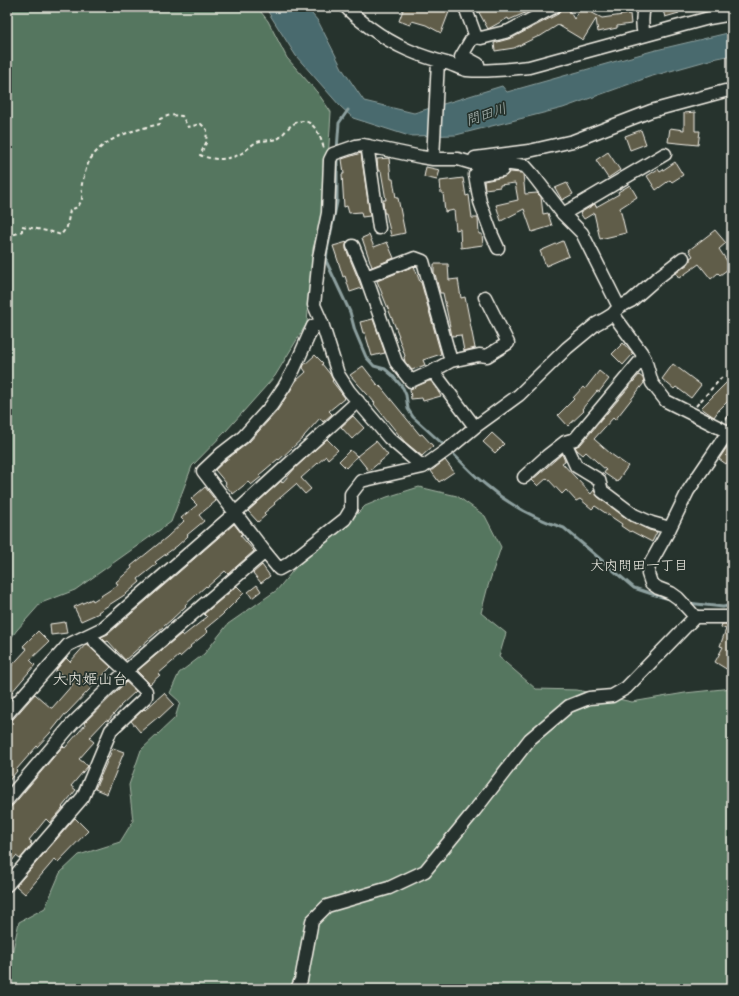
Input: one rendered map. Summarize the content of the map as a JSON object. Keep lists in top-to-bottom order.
{
  "districts": ["大内問田一丁目", "大内姫山台"],
  "water": ["問田川"]
}
